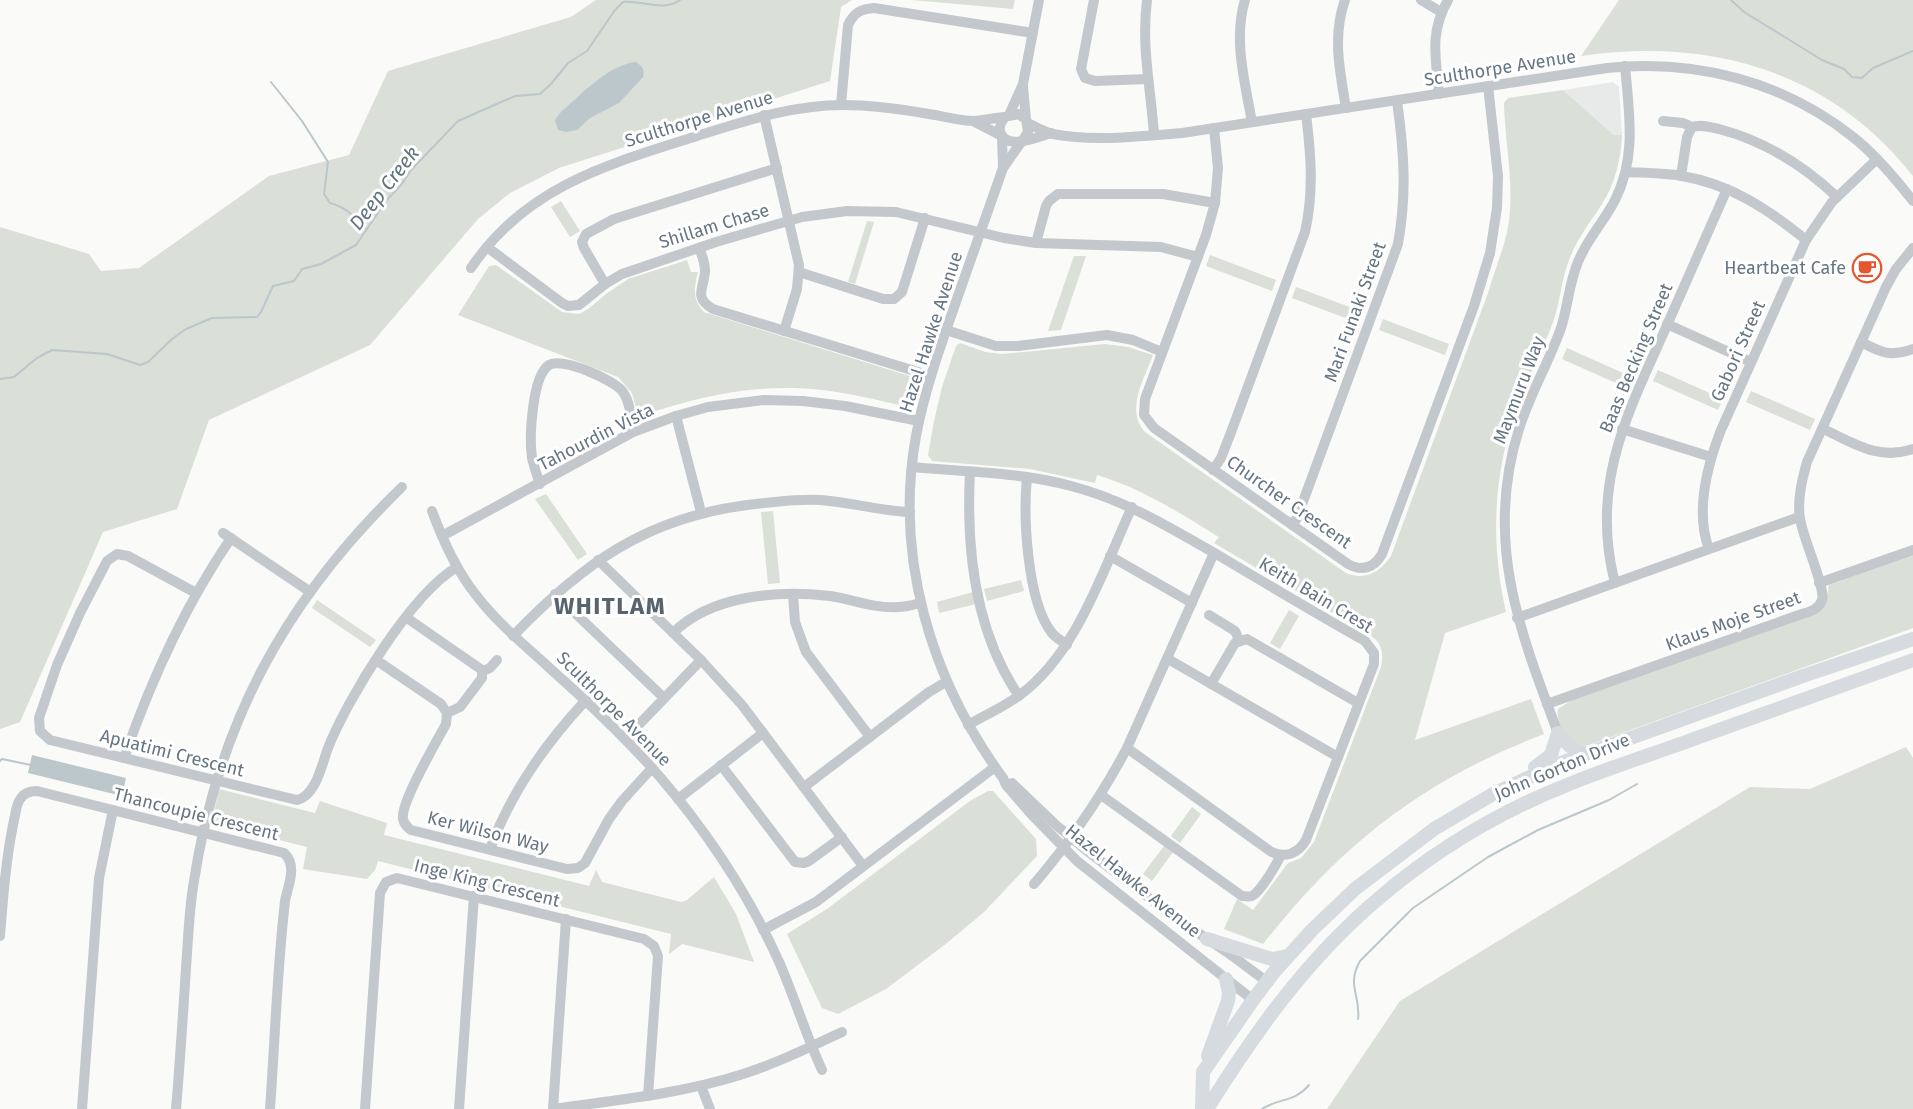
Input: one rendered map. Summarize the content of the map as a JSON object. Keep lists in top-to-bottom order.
{
  "streets": {
    "main road": ["John Gorton Drive"],
    "street": [
      "Sculthorpe Avenue",
      "Shillam Chase",
      "Mari Funaki Street",
      "Hazel Hawke Avenue",
      "Gabori Street",
      "Baas Becking Street",
      "Maymuru Way",
      "Tahourdin Vista",
      "Churcher Crescent",
      "Keith Bain Crest",
      "Klaus Moje Street",
      "Apuatimi Crescent",
      "Thancoupie Crescent",
      "Ker Wilson Way",
      "Inge King Crescent"
    ]
  },
  "crossings": [
    ["Sculthorpe Avenue", "Shillam Chase"],
    ["Sculthorpe Avenue", "Mari Funaki Street"],
    ["Sculthorpe Avenue", "Hazel Hawke Avenue"],
    ["Sculthorpe Avenue", "Gabori Street"],
    ["Sculthorpe Avenue", "Maymuru Way"],
    ["Sculthorpe Avenue", "Tahourdin Vista"],
    ["Sculthorpe Avenue", "Churcher Crescent"],
    ["Sculthorpe Avenue", "Apuatimi Crescent"],
    ["Sculthorpe Avenue", "Ker Wilson Way"],
    ["Shillam Chase", "Hazel Hawke Avenue"],
    ["Shillam Chase", "Churcher Crescent"],
    ["Mari Funaki Street", "Churcher Crescent"],
    ["Hazel Hawke Avenue", "Tahourdin Vista"],
    ["Hazel Hawke Avenue", "Keith Bain Crest"],
    ["Hazel Hawke Avenue", "John Gorton Drive"],
    ["Maymuru Way", "Klaus Moje Street"]
  ],
  "districts": ["WHITLAM"],
  "water": ["Deep Creek"],
  "places": {
    "cafe": ["Heartbeat Cafe"]
  }
}
